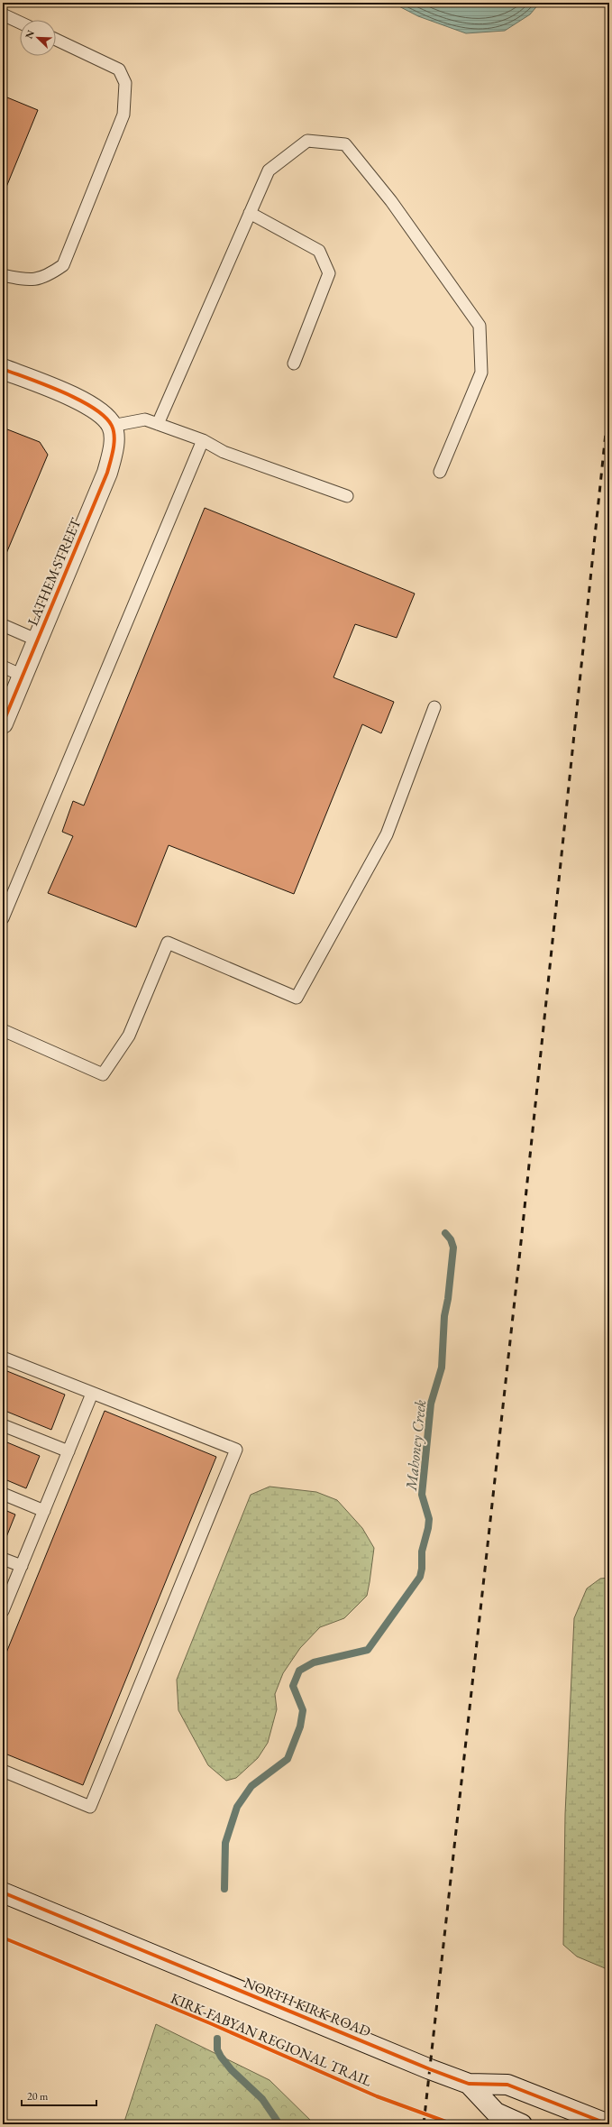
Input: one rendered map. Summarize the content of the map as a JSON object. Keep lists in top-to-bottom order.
{
  "streets": {
    "street": ["LATHEM STREET", "NORTH KIRK ROAD"],
    "cycle path": ["KIRK-FABYAN REGIONAL TRAIL"]
  },
  "water": ["Mahoney Creek"],
  "scale_bar": "20 m",
  "north": "top left"
}
